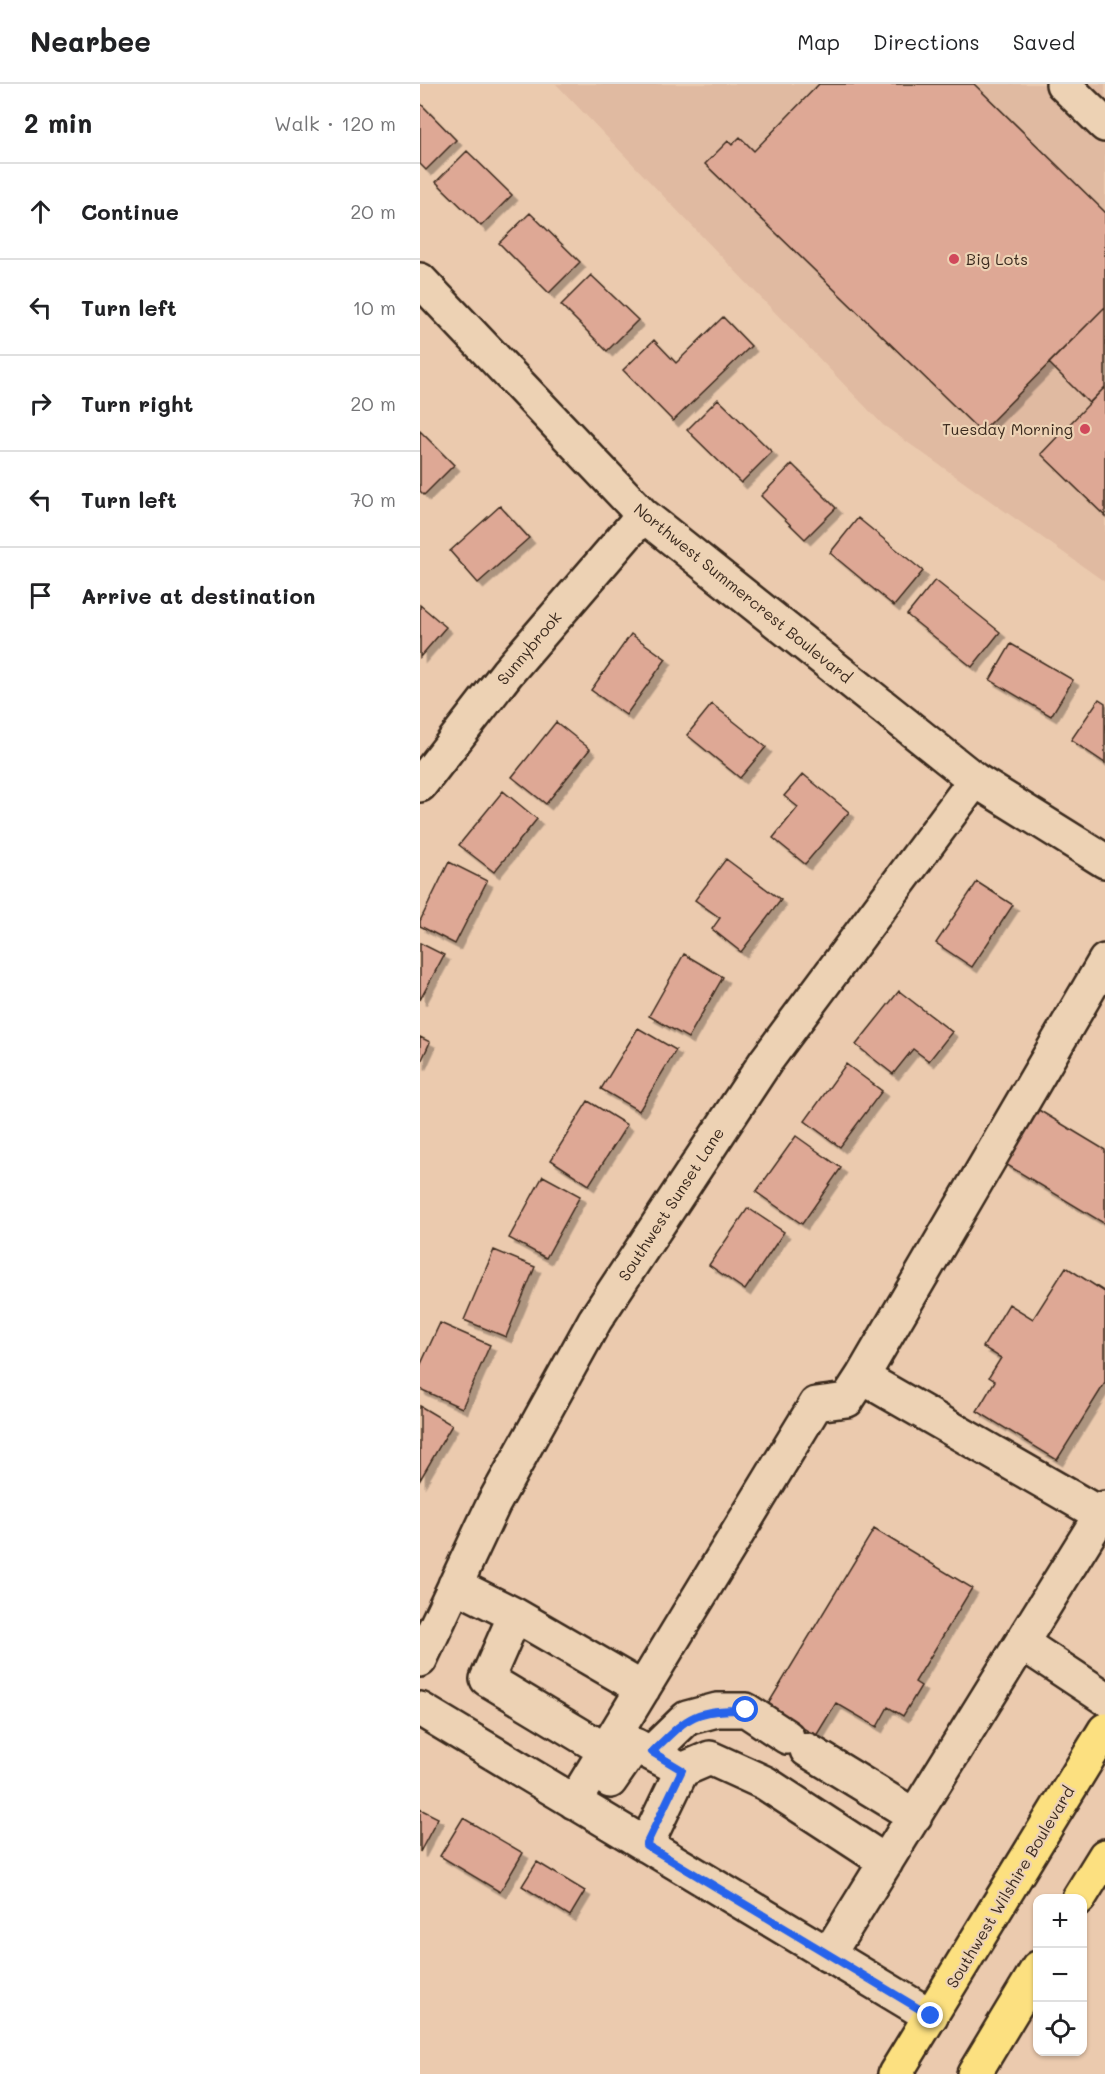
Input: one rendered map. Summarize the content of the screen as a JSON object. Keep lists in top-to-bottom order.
{
  "streets": {
    "main road": ["Southwest Wilshire Boulevard"],
    "street": ["Northwest Summercrest Boulevard", "Sunnybrook", "Southwest Sunset Lane"]
  },
  "crossings": [
    ["Northwest Summercrest Boulevard", "Sunnybrook"],
    ["Northwest Summercrest Boulevard", "Southwest Sunset Lane"]
  ],
  "places": ["Big Lots", "Tuesday Morning"],
  "page": {
    "header": "Nearbee",
    "nav": ["Map", "Directions", "Saved"],
    "heading": ["2 min", "Walk · 120 m"],
    "list": [
      ["Continue", "20 m"],
      ["Turn left", "10 m"],
      ["Turn right", "20 m"],
      ["Turn left", "70 m"],
      "Arrive at destination"
    ],
    "map_buttons": ["+", "−"]
  }
}
